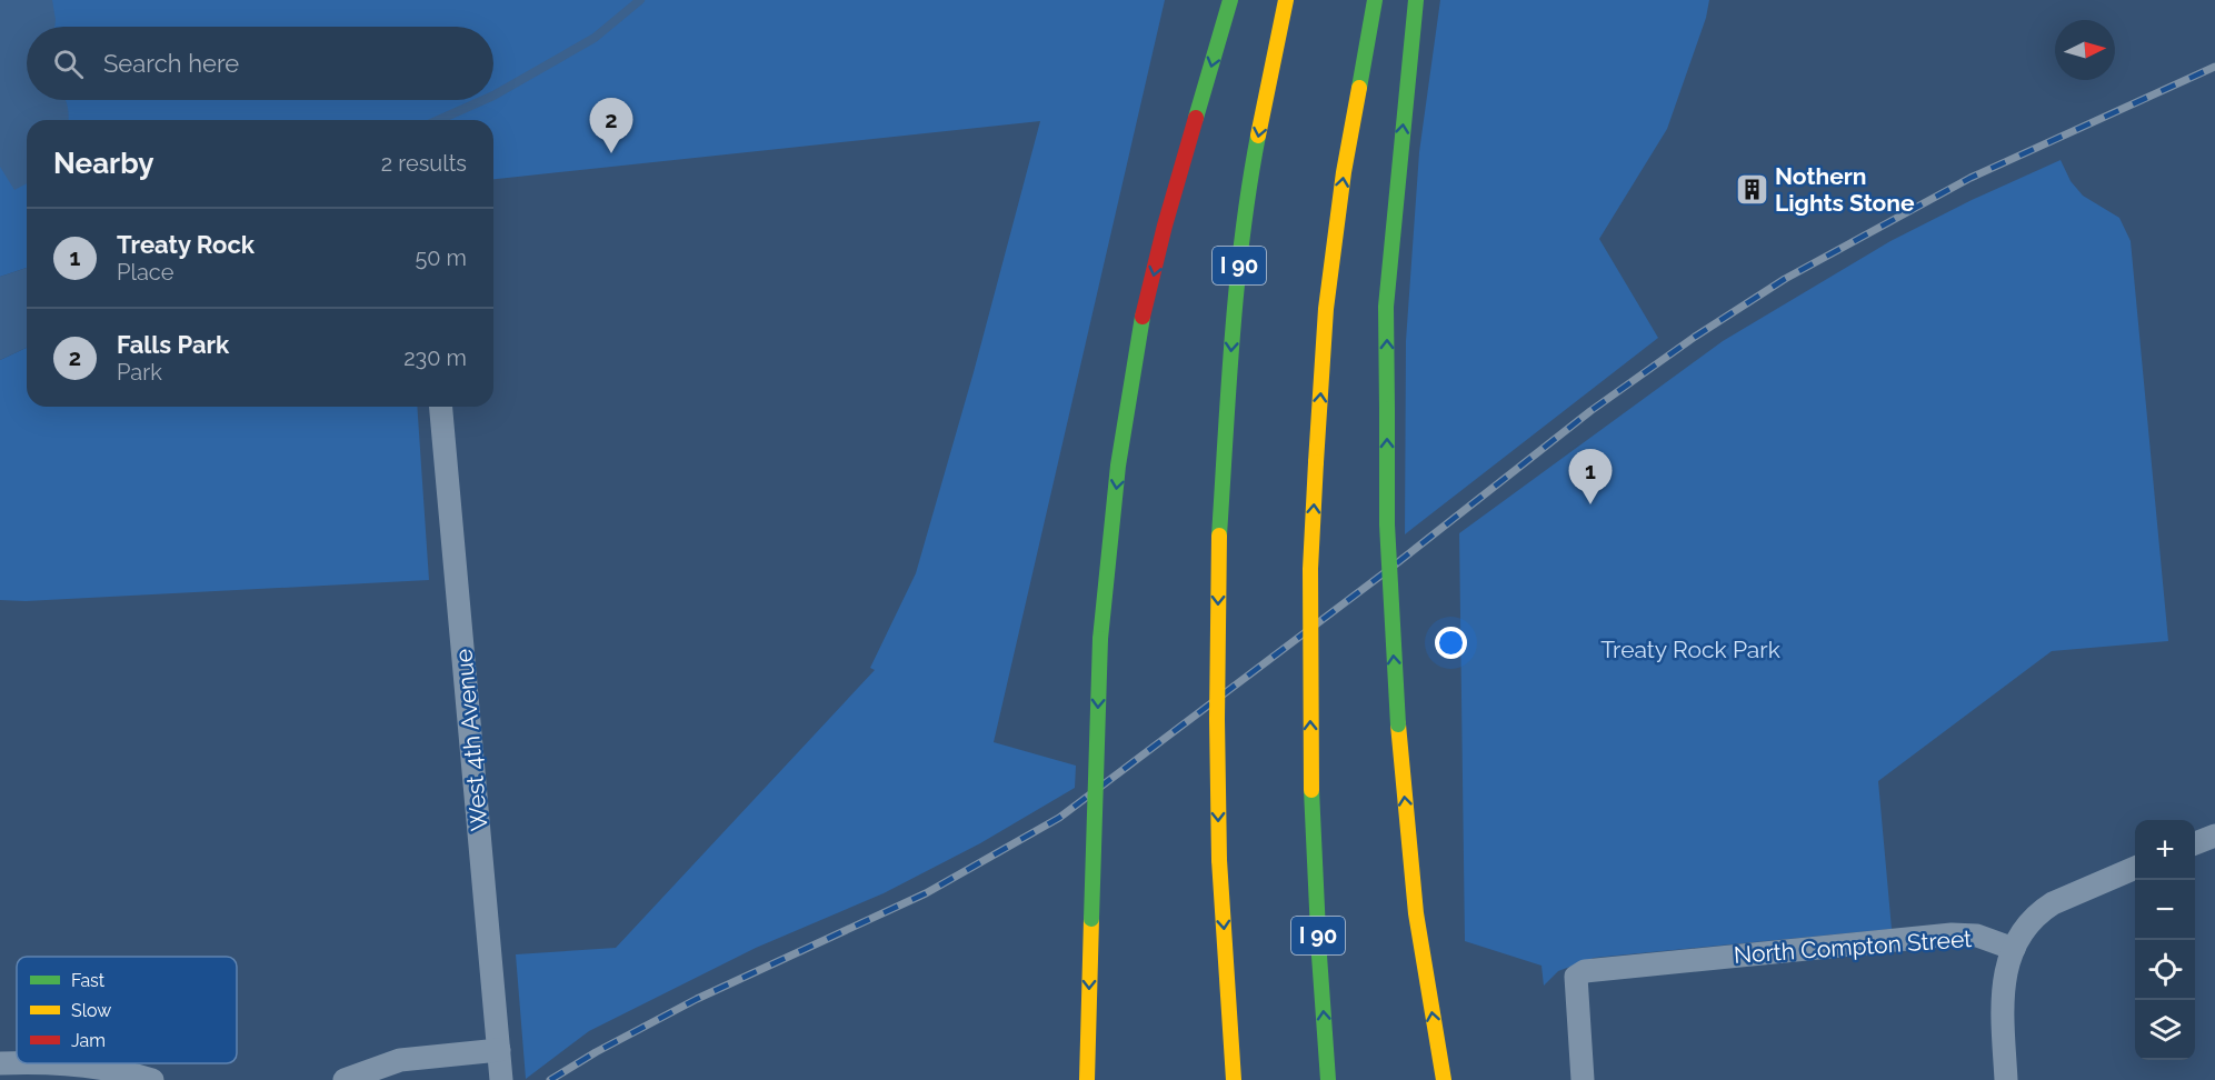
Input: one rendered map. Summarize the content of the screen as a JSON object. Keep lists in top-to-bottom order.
{
  "streets": {
    "highway": ["I 90"],
    "street": ["West 4th Avenue", "North Compton Street"]
  },
  "parks": ["Treaty Rock Park"],
  "places": {
    "building": ["Nothern Lights Stone"]
  },
  "legend": ["Fast", "Slow", "Jam"],
  "north": "right",
  "page": {
    "search": "Search here",
    "pins": ["2", "1"],
    "heading": ["Nearby", "2 results"],
    "list": [
      {
        "mark": "1",
        "name": "Treaty Rock",
        "note": "Place",
        "value": "50 m"
      },
      {
        "mark": "2",
        "name": "Falls Park",
        "note": "Park",
        "value": "230 m"
      }
    ],
    "map_buttons": ["+", "−"]
  }
}
